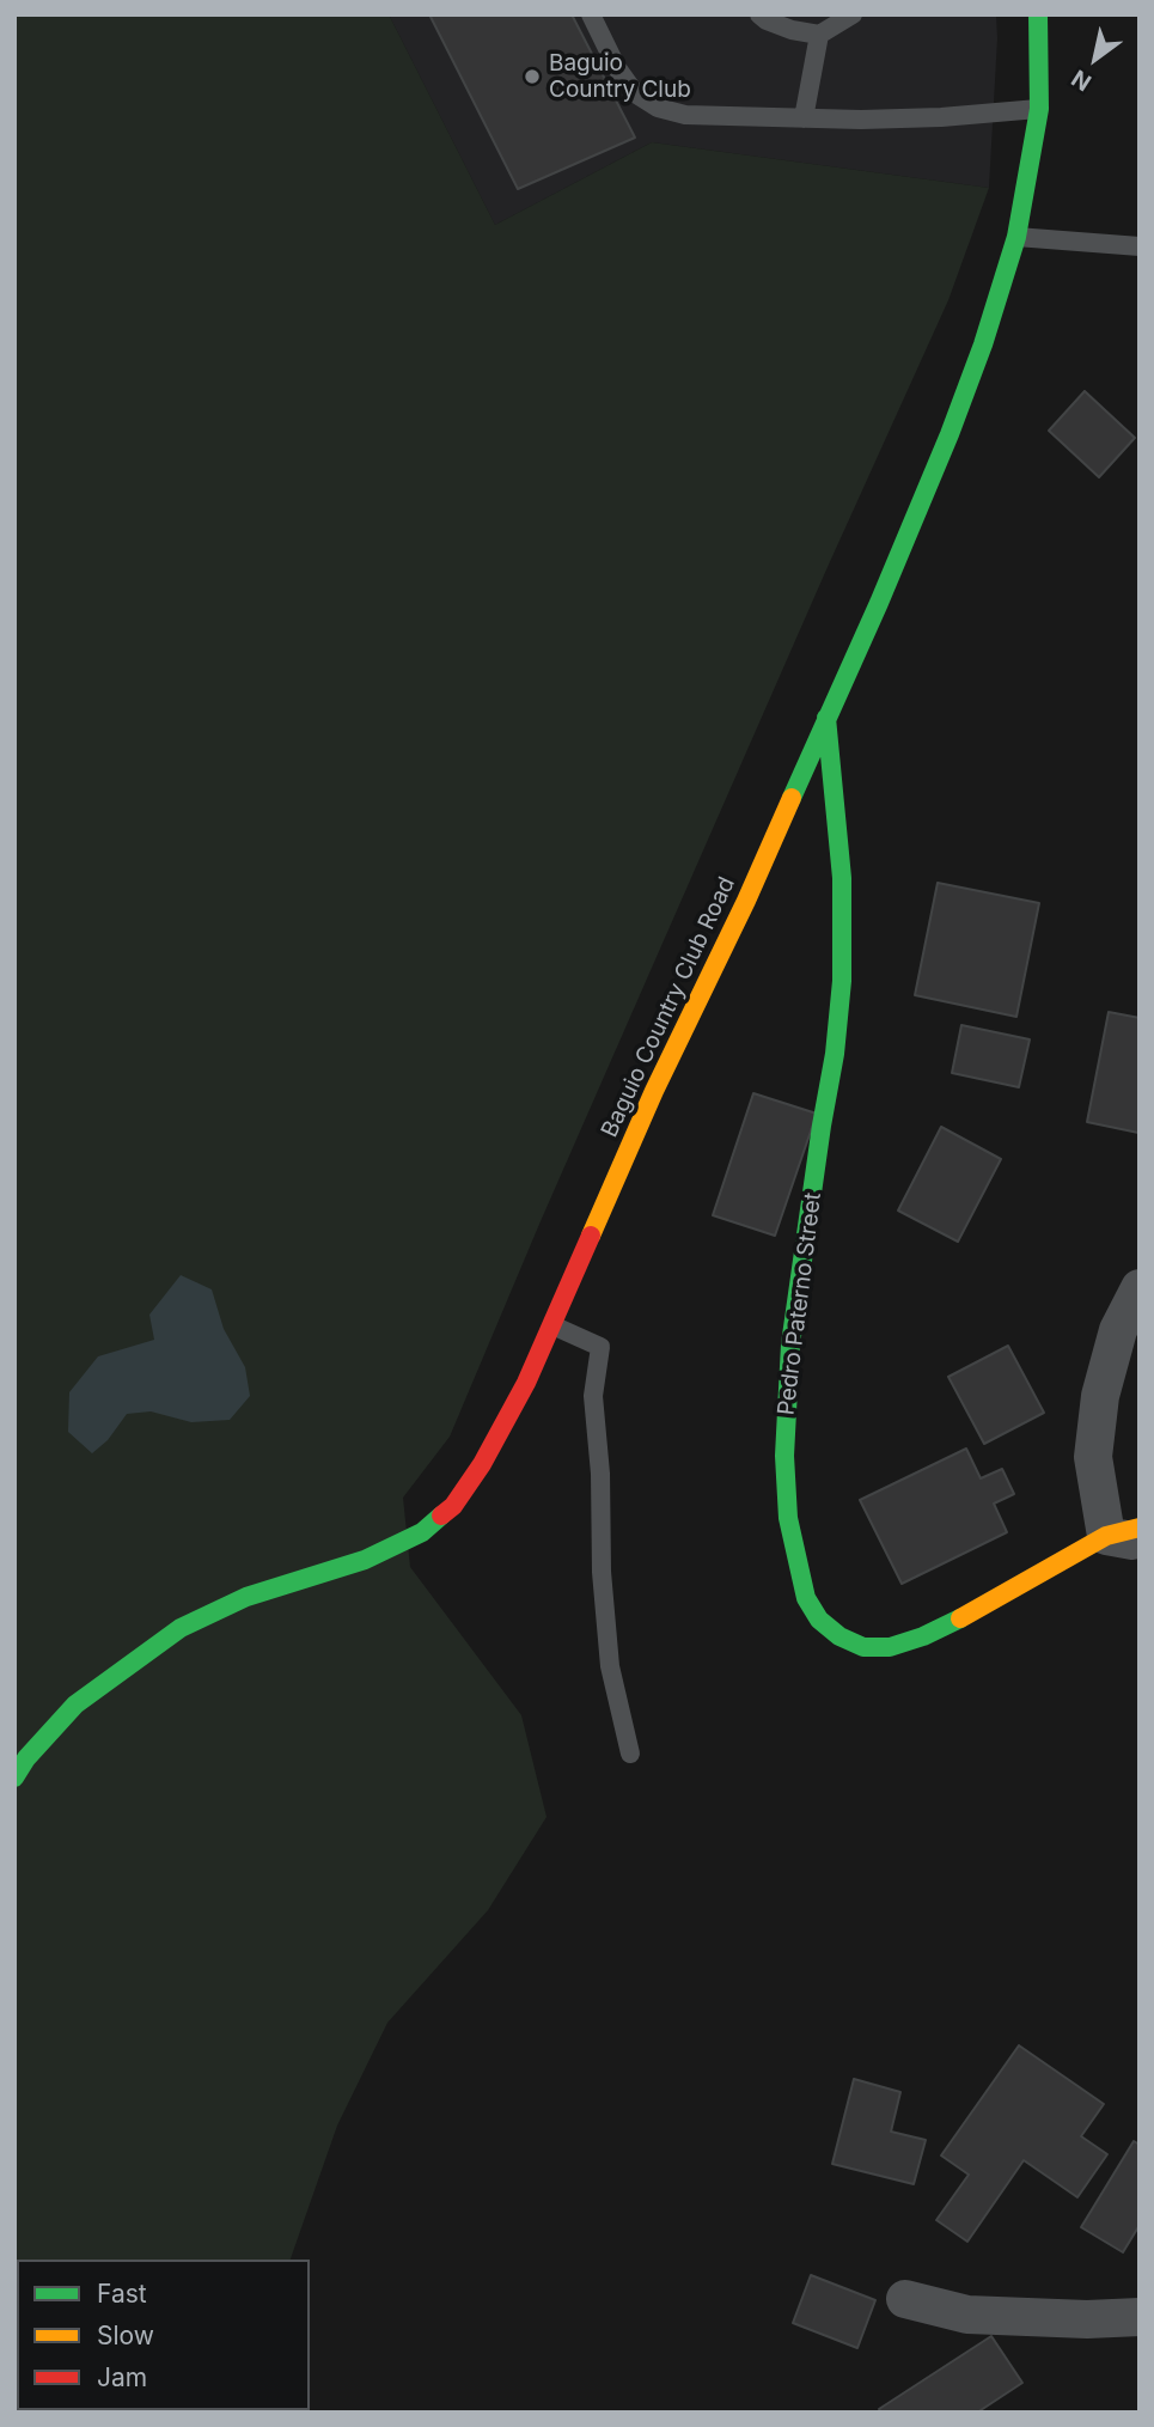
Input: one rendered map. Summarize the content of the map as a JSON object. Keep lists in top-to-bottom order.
{
  "streets": {
    "main road": ["Baguio Country Club Road", "Pedro Paterno Street"]
  },
  "crossings": [
    ["Baguio Country Club Road", "Pedro Paterno Street"]
  ],
  "places": ["Baguio Country Club"],
  "legend": ["Fast", "Slow", "Jam"],
  "north": "bottom left"
}
